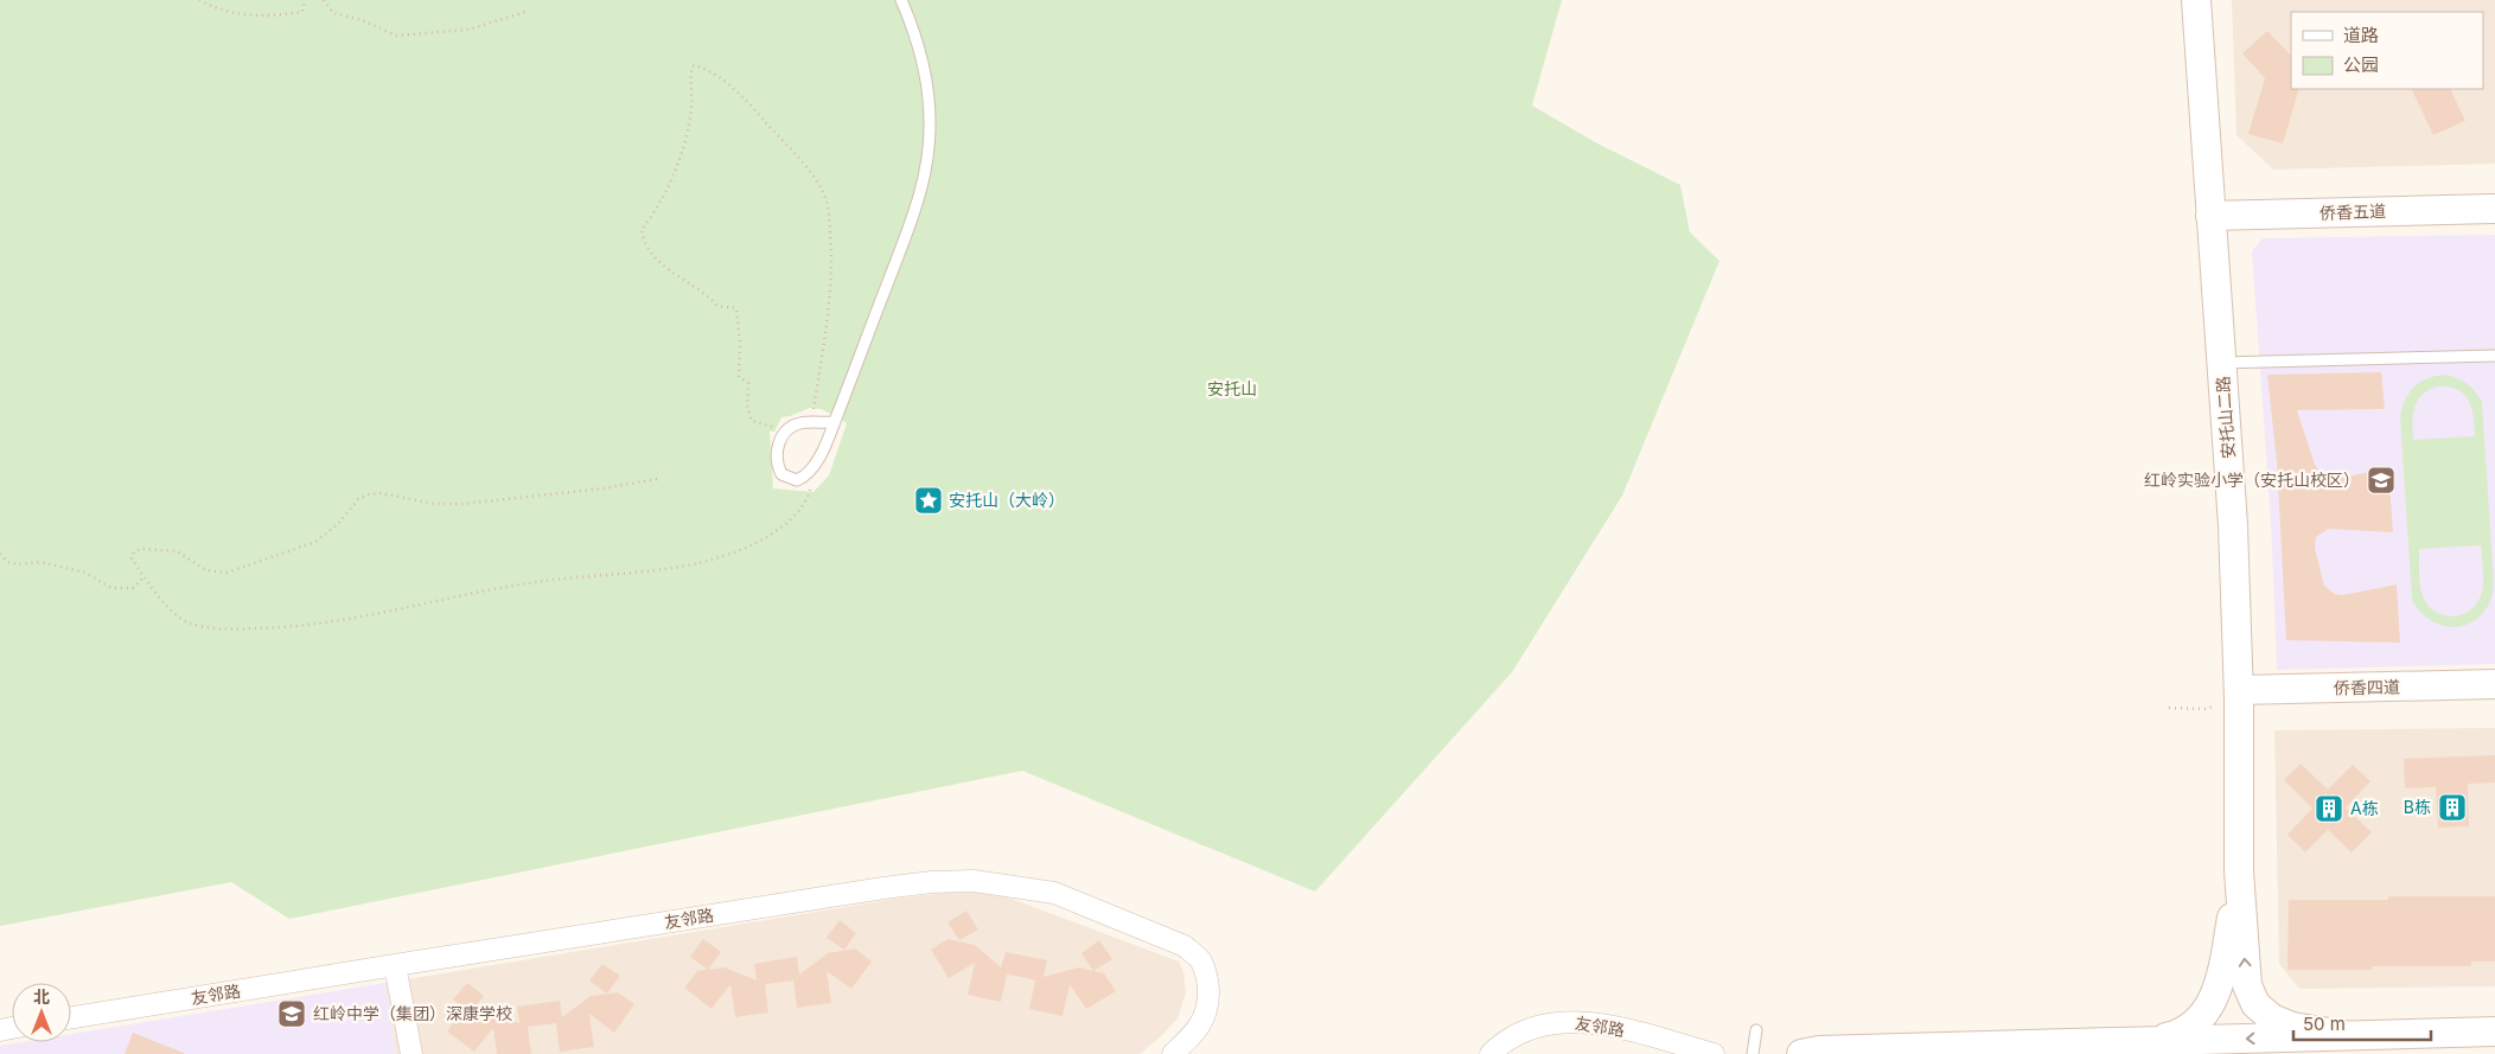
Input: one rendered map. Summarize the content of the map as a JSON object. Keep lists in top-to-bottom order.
{
  "streets": {
    "street": [
      "侨香五道",
      "安托山二路",
      "侨香四道",
      "友邻路"
    ]
  },
  "crossings": [
    ["侨香五道", "安托山二路"],
    ["安托山二路", "侨香四道"]
  ],
  "parks": ["安托山"],
  "places": {
    "school or university": ["红岭实验小学（安托山校区）", "红岭中学（集团）深康学校"],
    "place": ["安托山（大岭）"],
    "building": ["B栋", "A栋"]
  },
  "legend": ["道路", "公园"],
  "scale_bar": "50 m",
  "north": "top"
}
